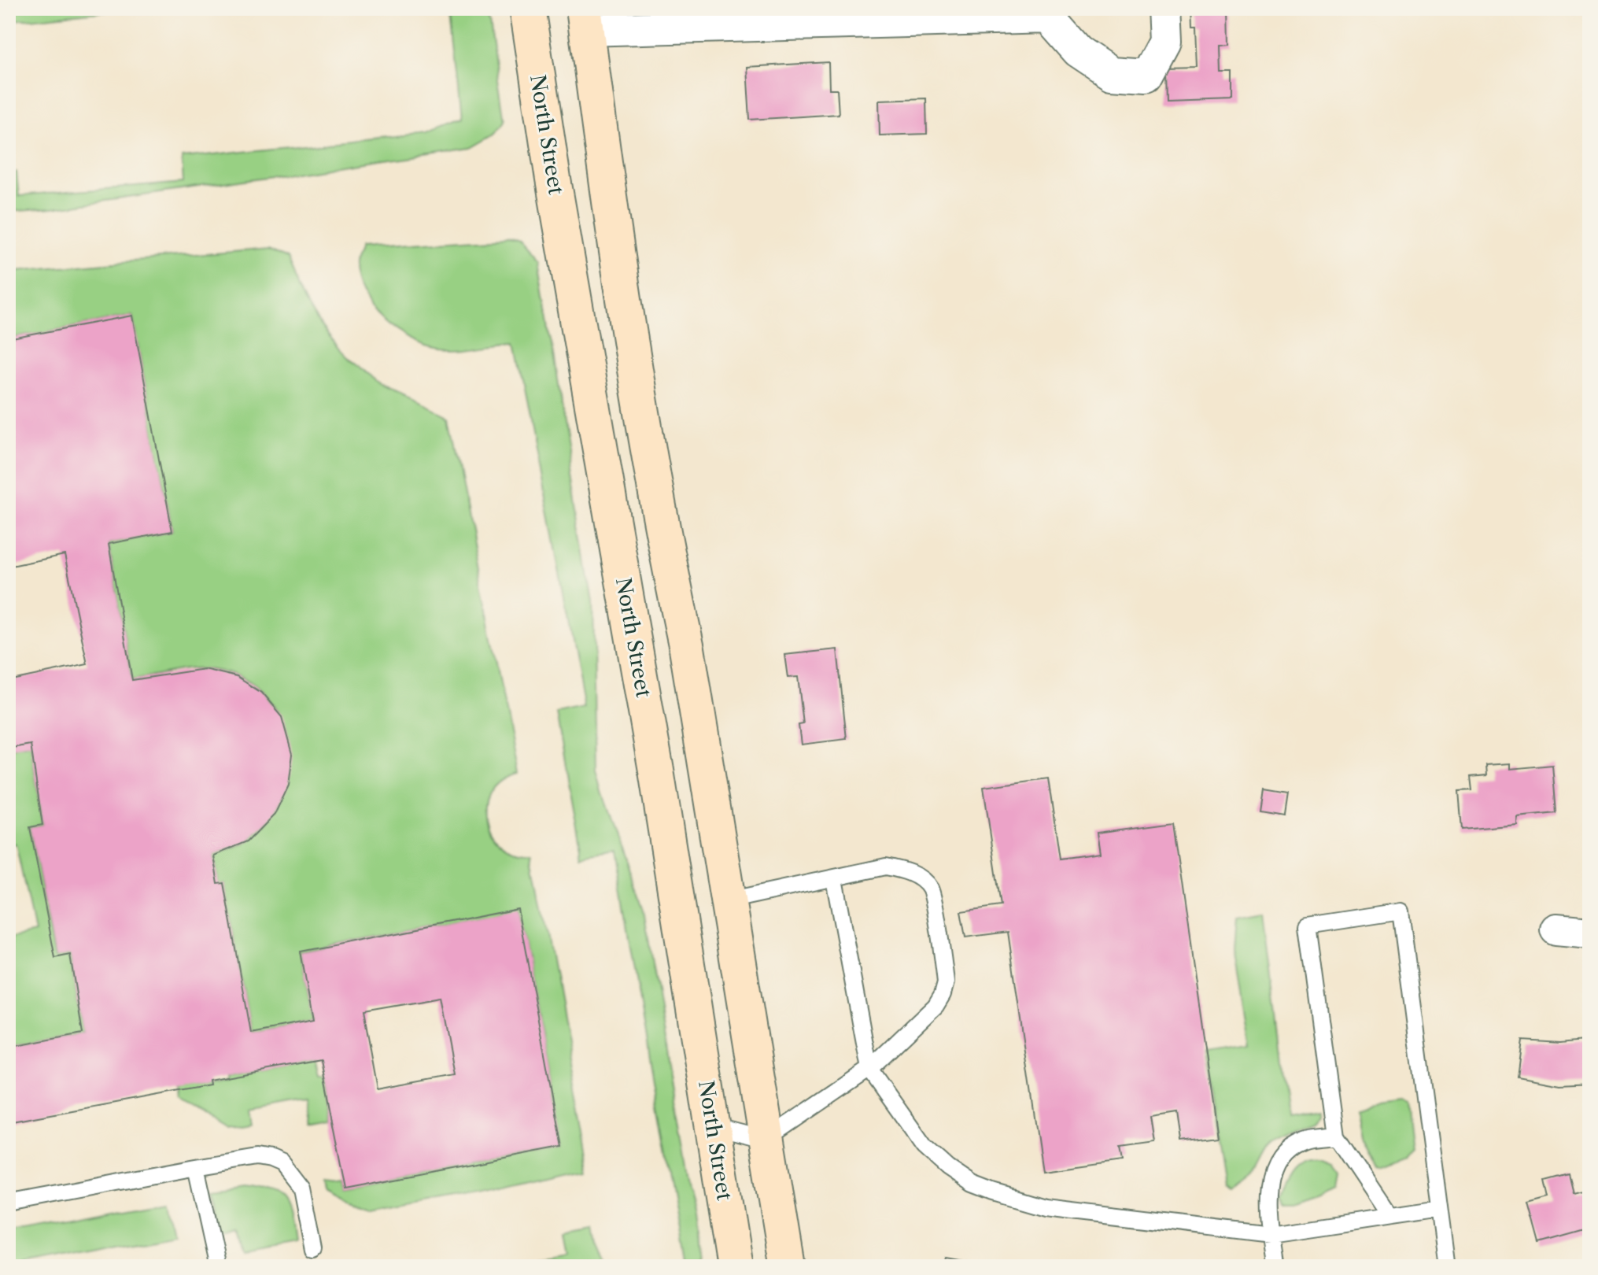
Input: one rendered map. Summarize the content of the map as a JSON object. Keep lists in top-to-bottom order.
{
  "streets": {
    "main road": ["North Street"]
  }
}
